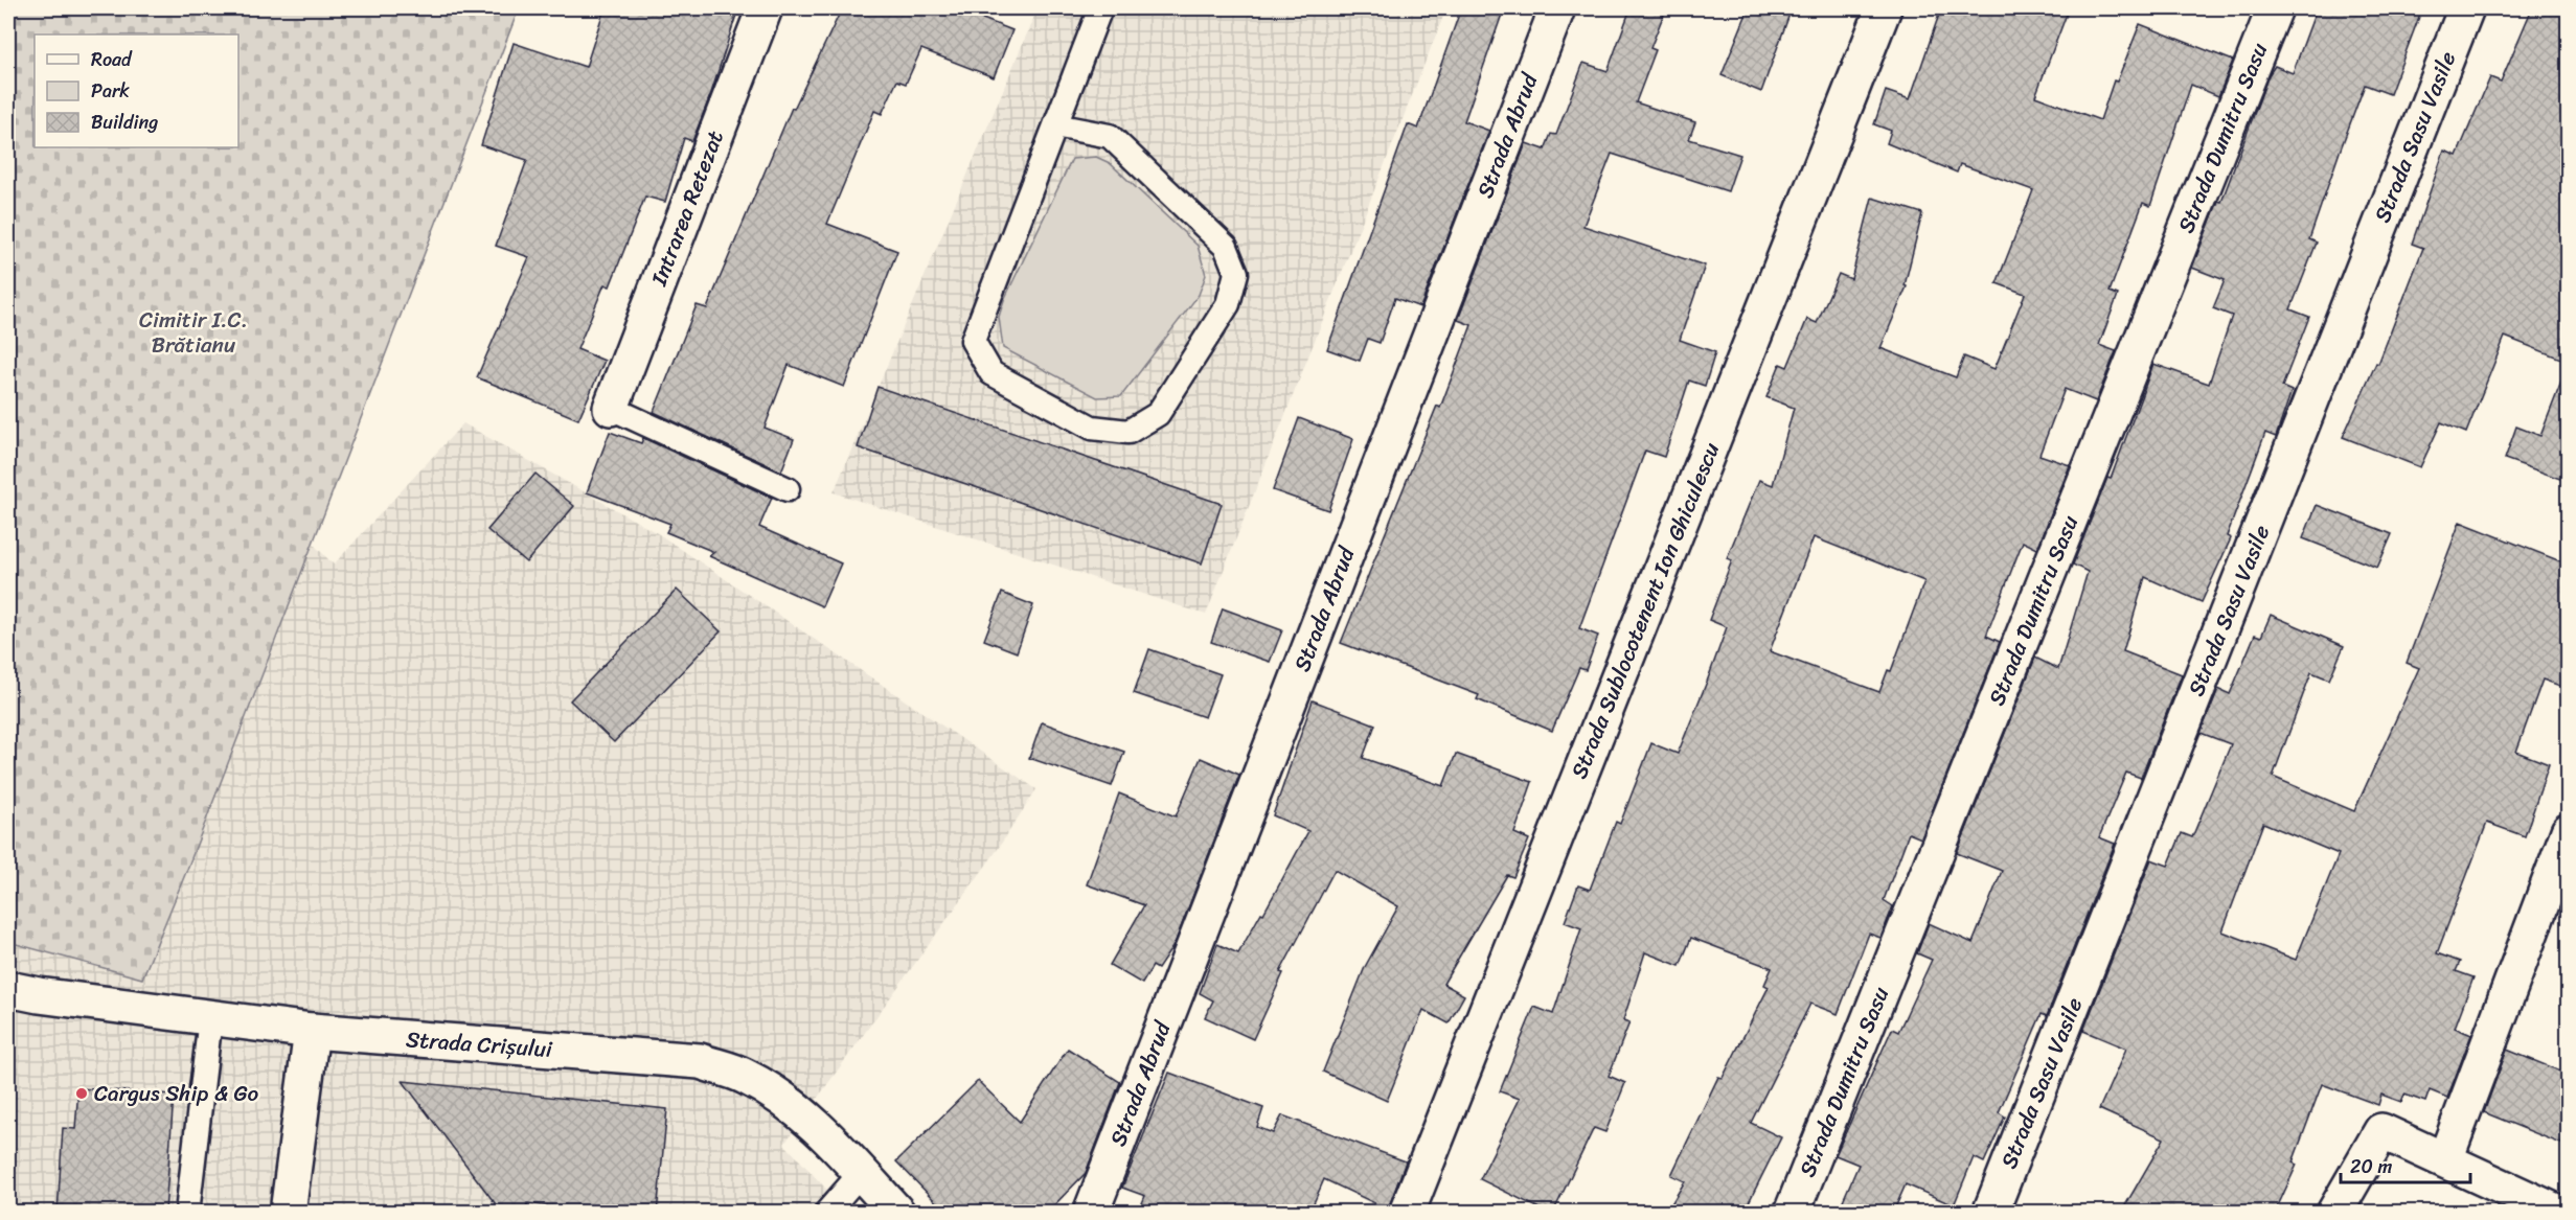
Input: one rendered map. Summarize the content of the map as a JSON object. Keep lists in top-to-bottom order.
{
  "streets": {
    "street": [
      "Strada Abrud",
      "Strada Sasu Vasile",
      "Strada Dumitru Sasu",
      "Intrarea Retezat",
      "Strada Sublocotenent Ion Ghiculescu",
      "Strada Crișului"
    ]
  },
  "parks": ["Cimitir I.C. Brătianu"],
  "places": ["Cargus Ship & Go"],
  "legend": ["Road", "Park", "Building"],
  "scale_bar": "20 m"
}
